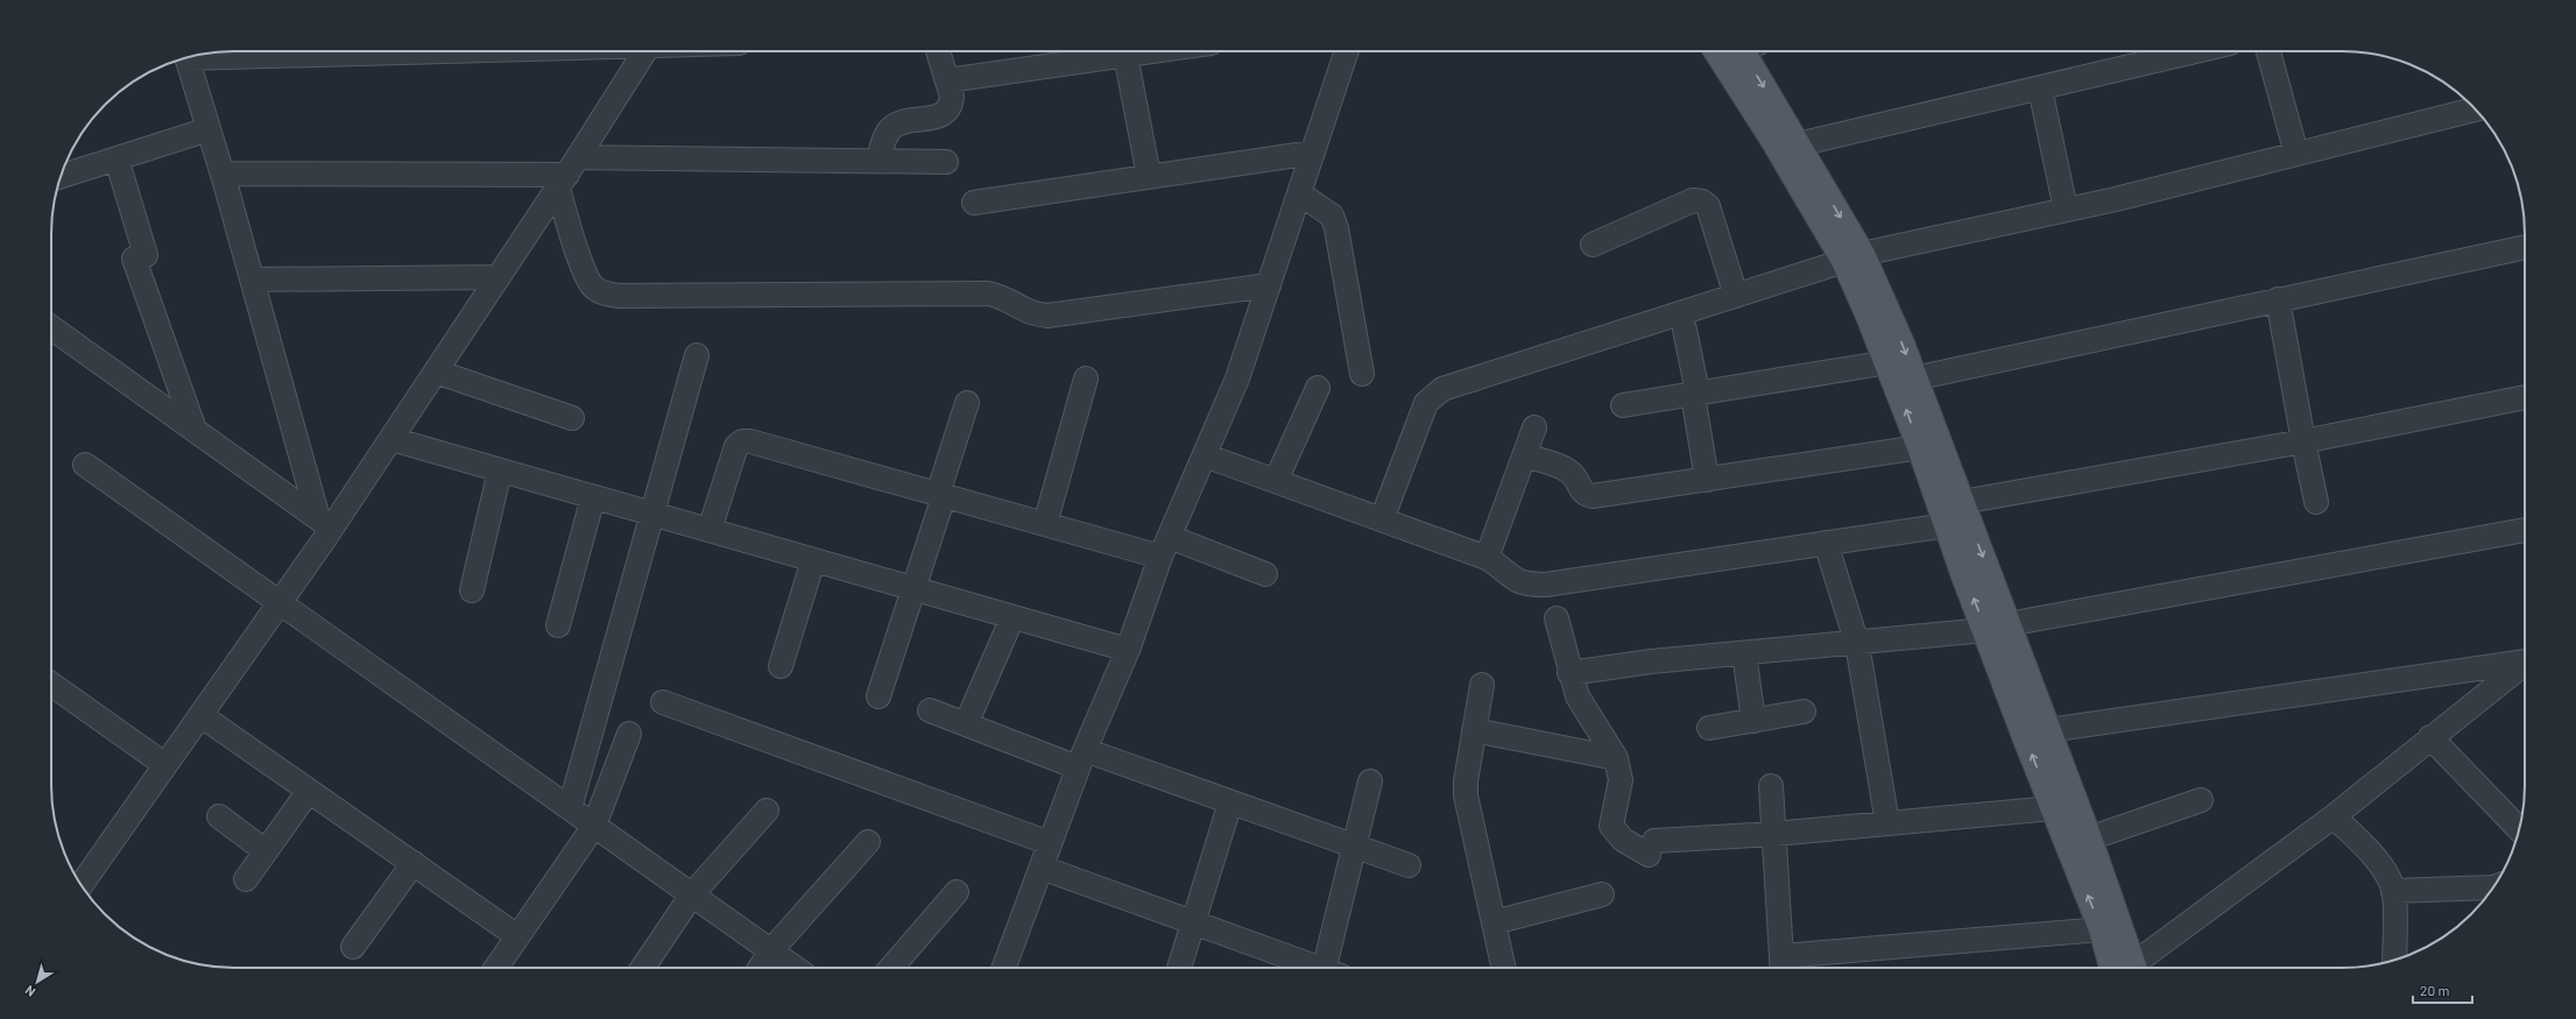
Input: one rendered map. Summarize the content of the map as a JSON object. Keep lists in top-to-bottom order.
{
  "scale_bar": "20 m",
  "north": "bottom left"
}
